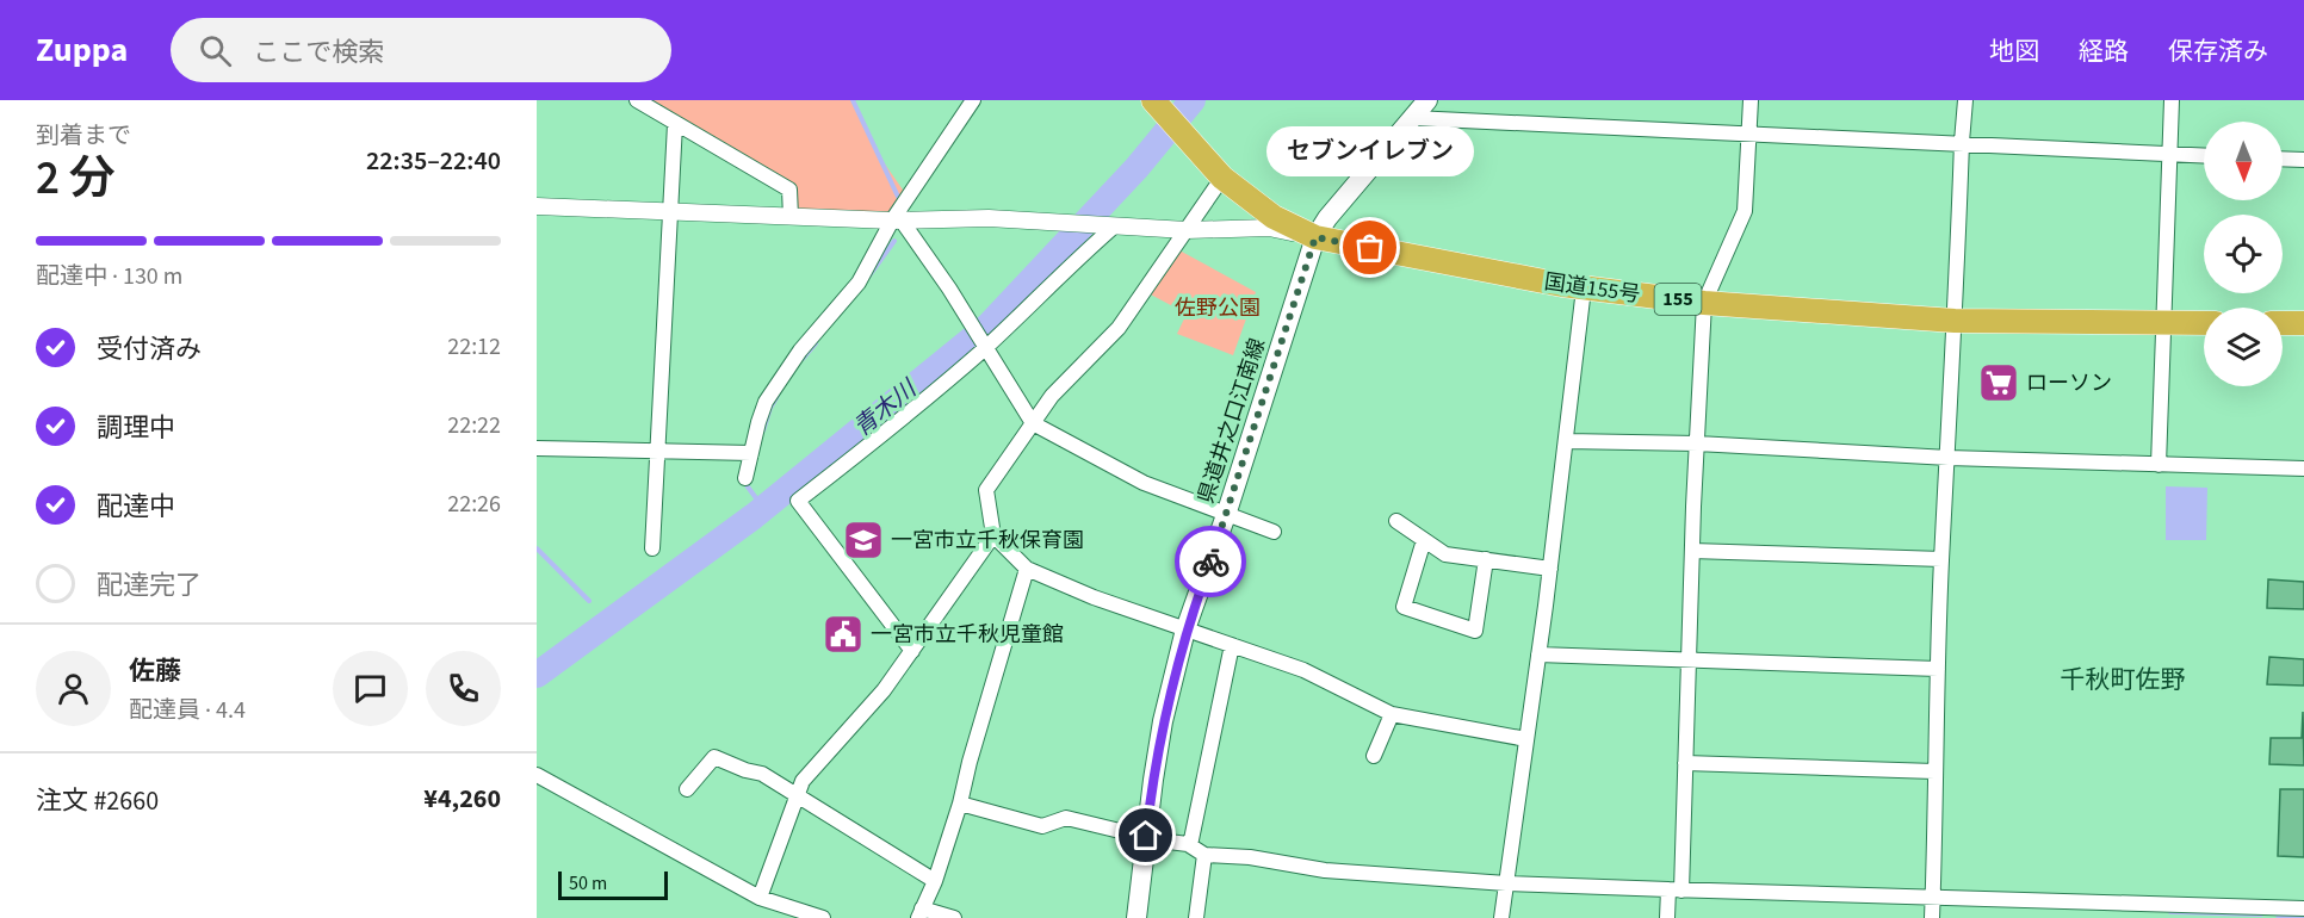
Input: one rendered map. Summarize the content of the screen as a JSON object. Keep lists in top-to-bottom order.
{
  "streets": {
    "highway": ["国道155号", "155"],
    "main road": ["県道井之口江南線"]
  },
  "crossings": [
    ["国道155号", "県道井之口江南線"]
  ],
  "districts": ["千秋町佐野"],
  "water": ["青木川"],
  "parks": ["佐野公園"],
  "places": {
    "other": ["セブンイレブン"],
    "supermarket": ["ローソン"],
    "school or university": ["一宮市立千秋保育園"],
    "public building": ["一宮市立千秋児童館"]
  },
  "scale_bar": "50 m",
  "north": "bottom",
  "page": {
    "header": "Zuppa",
    "search": "ここで検索",
    "nav": ["地図", "経路", "保存済み"],
    "heading": ["2 分", "到着まで", "22:35–22:40"],
    "panel": [
      "佐藤",
      "配達員 · 4.4",
      "注文 #2660",
      "¥4,260"
    ],
    "bubble": "セブンイレブン",
    "bar": "配達中 · 130 m",
    "list": [
      ["受付済み", "22:12"],
      ["調理中", "22:22"],
      ["配達中", "22:26"],
      "配達完了"
    ],
    "scale": "50 m"
  }
}
